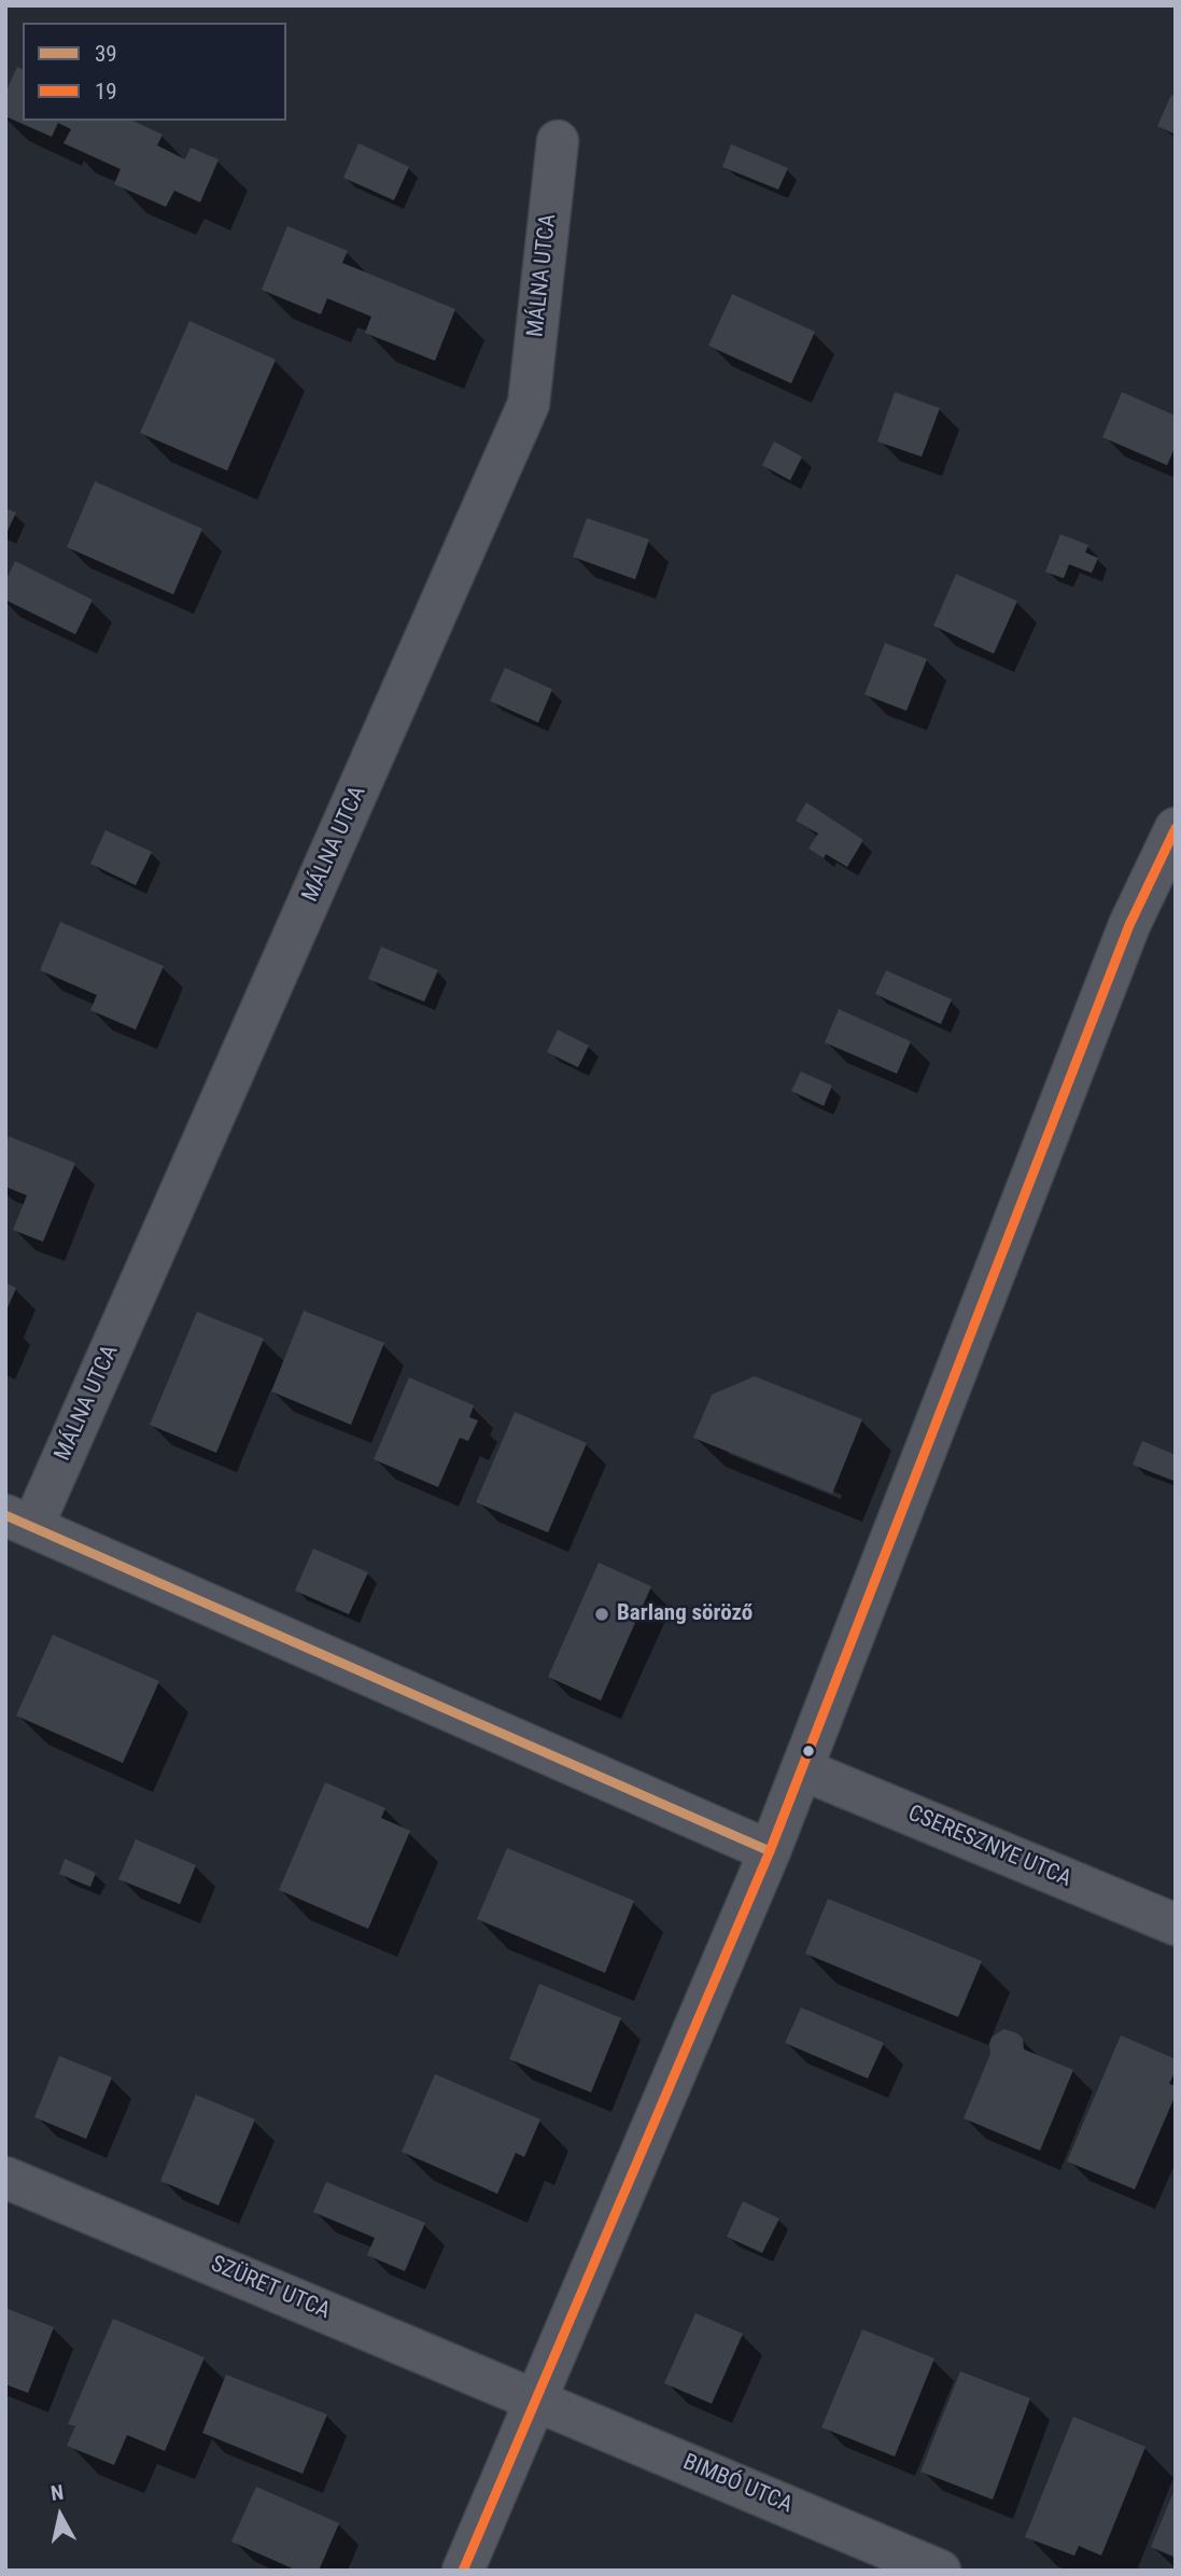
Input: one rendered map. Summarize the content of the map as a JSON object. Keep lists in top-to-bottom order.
{
  "streets": {
    "street": [
      "MÁLNA UTCA",
      "CSERESZNYE UTCA",
      "SZÜRET UTCA",
      "BIMBÓ UTCA"
    ]
  },
  "crossings": [
    ["SZÜRET UTCA", "BIMBÓ UTCA"]
  ],
  "places": ["Barlang söröző"],
  "lines": ["transit line 19", "transit line 39"],
  "legend": ["39", "19"],
  "north": "top"
}
